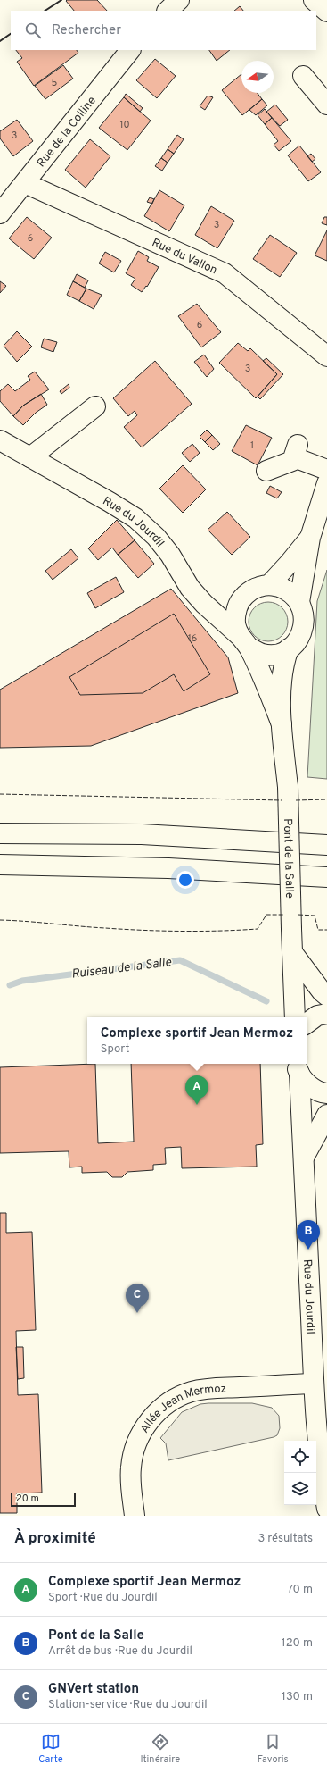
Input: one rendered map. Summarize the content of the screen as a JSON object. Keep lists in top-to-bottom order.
{
  "streets": {
    "main road": [
      "Rue de la Colline",
      "Rue du Vallon",
      "Rue du Jourdil",
      "Pont de la Salle",
      "Allée Jean Mermoz"
    ]
  },
  "crossings": [
    ["Rue de la Colline", "Rue du Vallon"],
    ["Rue du Jourdil", "Pont de la Salle"],
    ["Rue du Jourdil", "Allée Jean Mermoz"]
  ],
  "water": ["Ruiseau de la Salle"],
  "house_numbers": [
    "5",
    "10",
    "3",
    "3",
    "6",
    "6",
    "3",
    "1",
    "16"
  ],
  "scale_bar": "20 m",
  "north": "left",
  "page": {
    "search": "Rechercher",
    "popup": ["Complexe sportif Jean Mermoz", "Sport"],
    "pins": ["A", "B", "C"],
    "scale": "20 m",
    "heading": ["À proximité", "3 résultats"],
    "list": [
      {
        "mark": "A",
        "name": "Complexe sportif Jean Mermoz",
        "note": "Sport · Rue du Jourdil",
        "value": "70 m"
      },
      {
        "mark": "B",
        "name": "Pont de la Salle",
        "note": "Arrêt de bus · Rue du Jourdil",
        "value": "120 m"
      },
      {
        "mark": "C",
        "name": "GNVert station",
        "note": "Station-service · Rue du Jourdil",
        "value": "130 m"
      }
    ],
    "nav": ["Carte", "Itinéraire", "Favoris"]
  }
}
